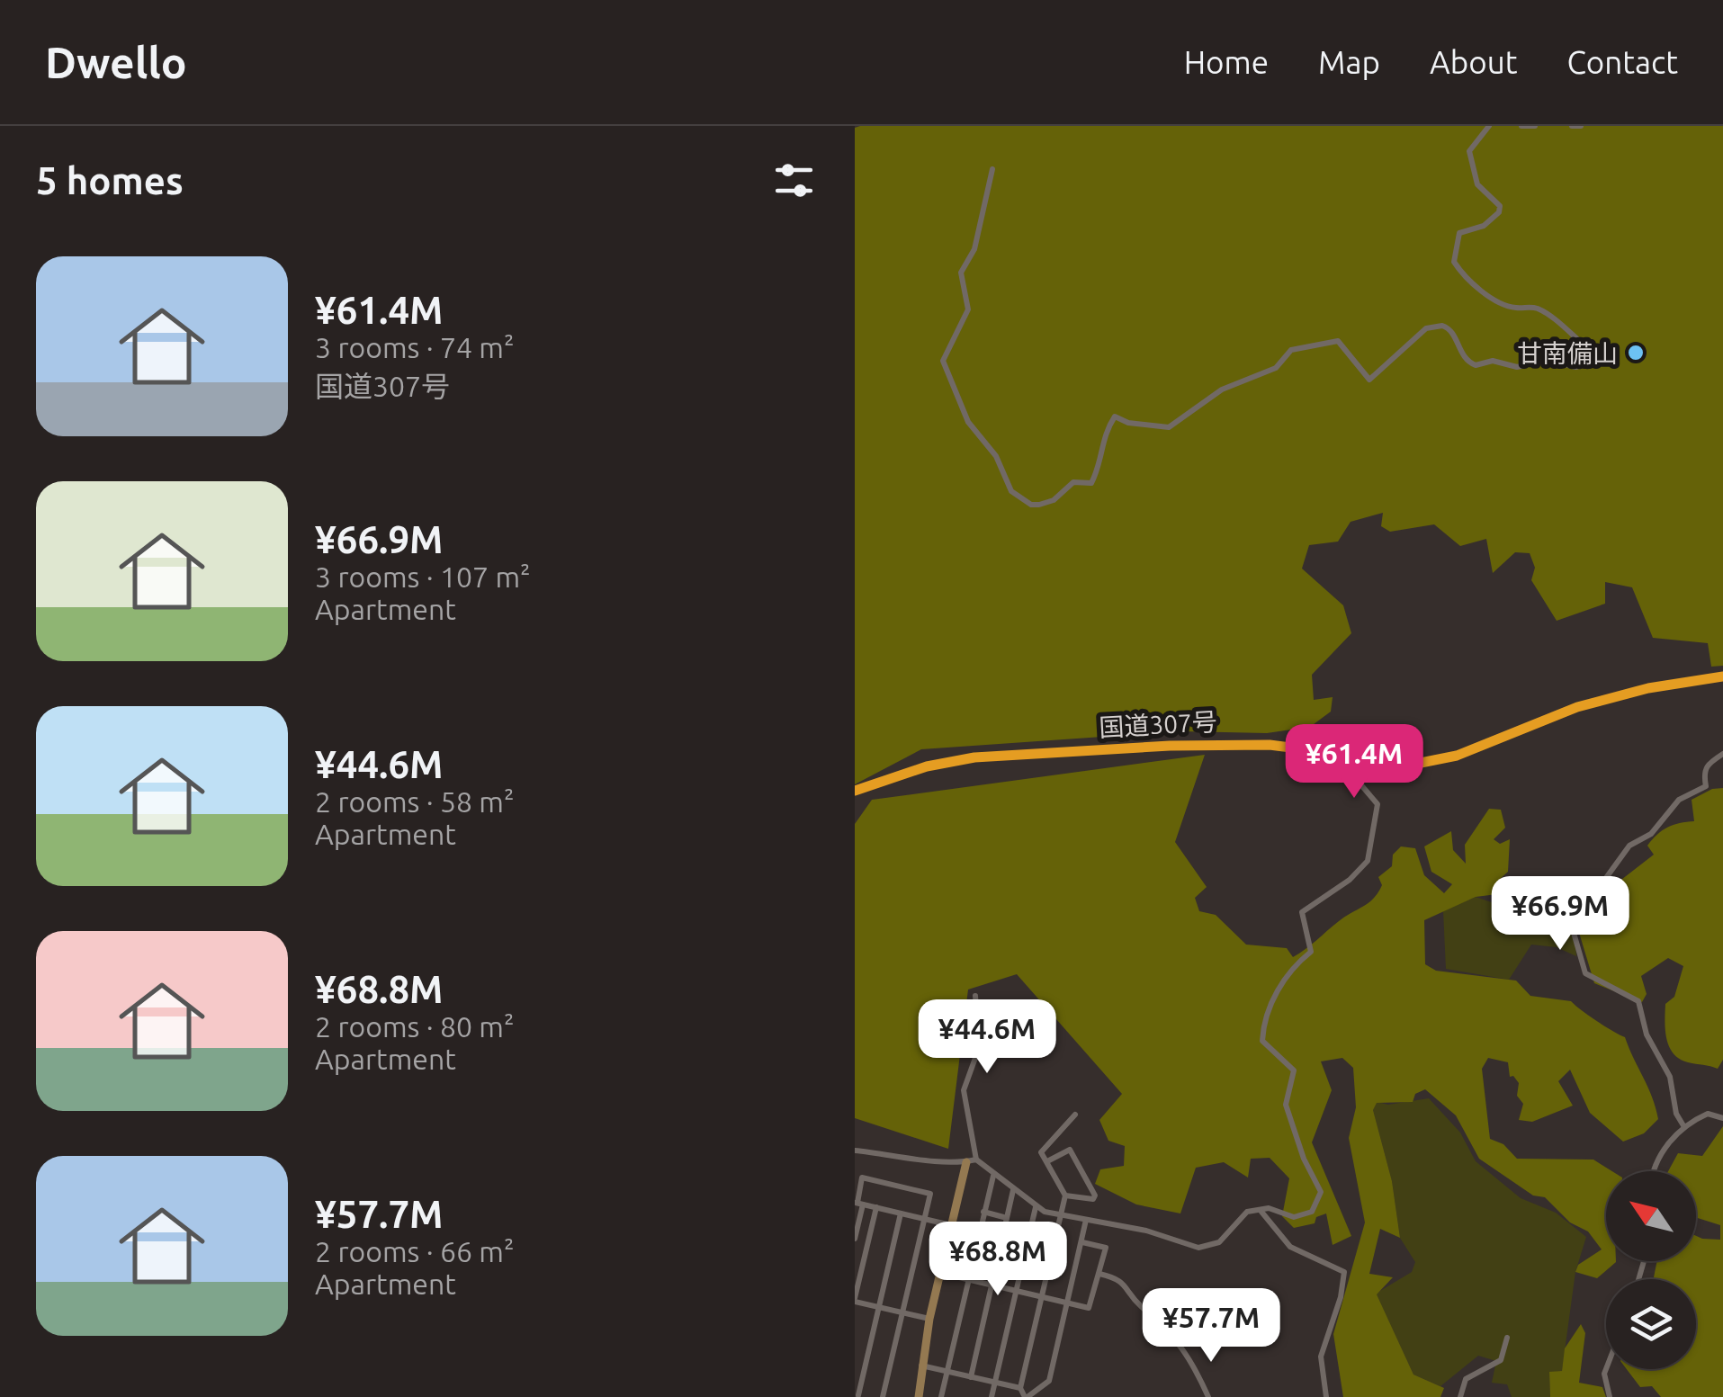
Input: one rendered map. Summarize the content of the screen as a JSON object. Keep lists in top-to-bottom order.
{
  "streets": {
    "highway": ["国道307号"]
  },
  "places": ["甘南備山"],
  "north": "top left",
  "page": {
    "header": "Dwello",
    "nav": [
      "Home",
      "Map",
      "About",
      "Contact"
    ],
    "heading": "5 homes",
    "list": [
      {
        "name": "¥61.4M",
        "note": "3 rooms · 74 m² · 国道307号"
      },
      {
        "name": "¥66.9M",
        "note": "3 rooms · 107 m² · Apartment"
      },
      {
        "name": "¥44.6M",
        "note": "2 rooms · 58 m² · Apartment"
      },
      {
        "name": "¥68.8M",
        "note": "2 rooms · 80 m² · Apartment"
      },
      {
        "name": "¥57.7M",
        "note": "2 rooms · 66 m² · Apartment"
      }
    ],
    "price": [
      "¥61.4M",
      "¥66.9M",
      "¥44.6M",
      "¥68.8M",
      "¥57.7M"
    ]
  }
}
